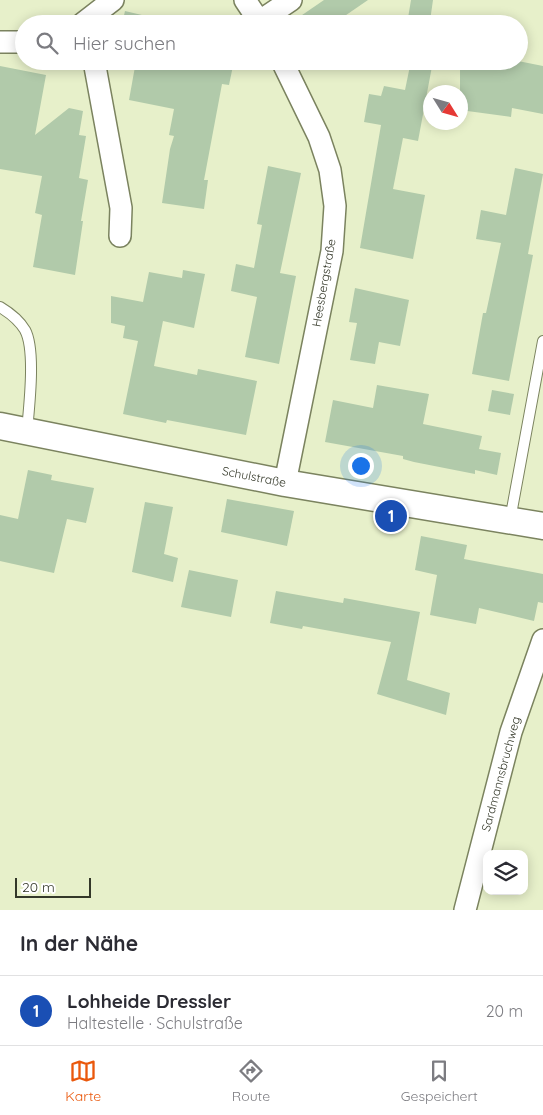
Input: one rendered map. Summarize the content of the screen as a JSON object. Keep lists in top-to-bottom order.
{
  "streets": {
    "street": ["Heesbergstraße", "Schulstraße", "Sardmannsbruchweg"]
  },
  "crossings": [
    ["Heesbergstraße", "Schulstraße"]
  ],
  "scale_bar": "20 m",
  "north": "bottom right",
  "page": {
    "search": "Hier suchen",
    "pins": "1",
    "scale": "20 m",
    "heading": "In der Nähe",
    "list": [
      {
        "mark": "1",
        "name": "Lohheide Dressler",
        "note": "Haltestelle · Schulstraße",
        "value": "20 m"
      }
    ],
    "nav": ["Karte", "Route", "Gespeichert"]
  }
}
